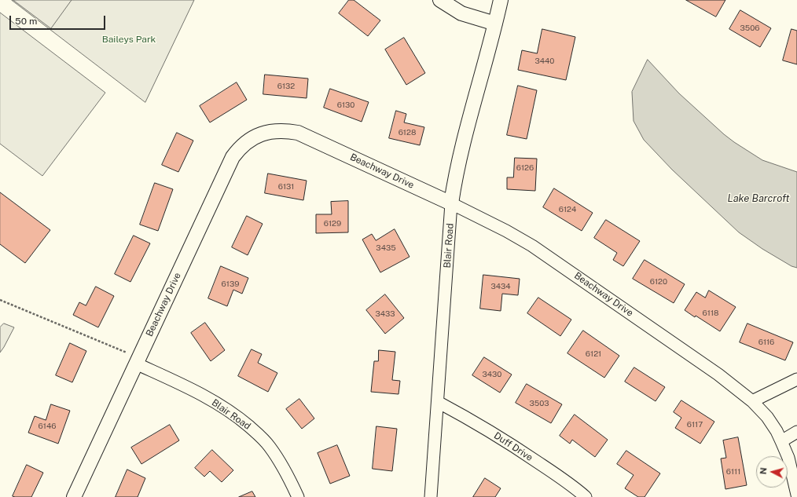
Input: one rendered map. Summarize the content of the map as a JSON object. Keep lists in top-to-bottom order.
{
  "streets": {
    "street": ["Beachway Drive", "Blair Road", "Duff Drive"]
  },
  "crossings": [
    ["Beachway Drive", "Blair Road"],
    ["Blair Road", "Duff Drive"]
  ],
  "water": ["Lake Barcroft"],
  "parks": ["Baileys Park"],
  "house_numbers": [
    "3506",
    "3440",
    "6132",
    "6130",
    "6128",
    "6126",
    "6131",
    "6124",
    "6129",
    "3435",
    "6120",
    "6139",
    "3434",
    "6118",
    "3433",
    "6116",
    "6121",
    "3430",
    "3503",
    "6117",
    "6146",
    "6111"
  ],
  "scale_bar": "50 m",
  "north": "left"
}
